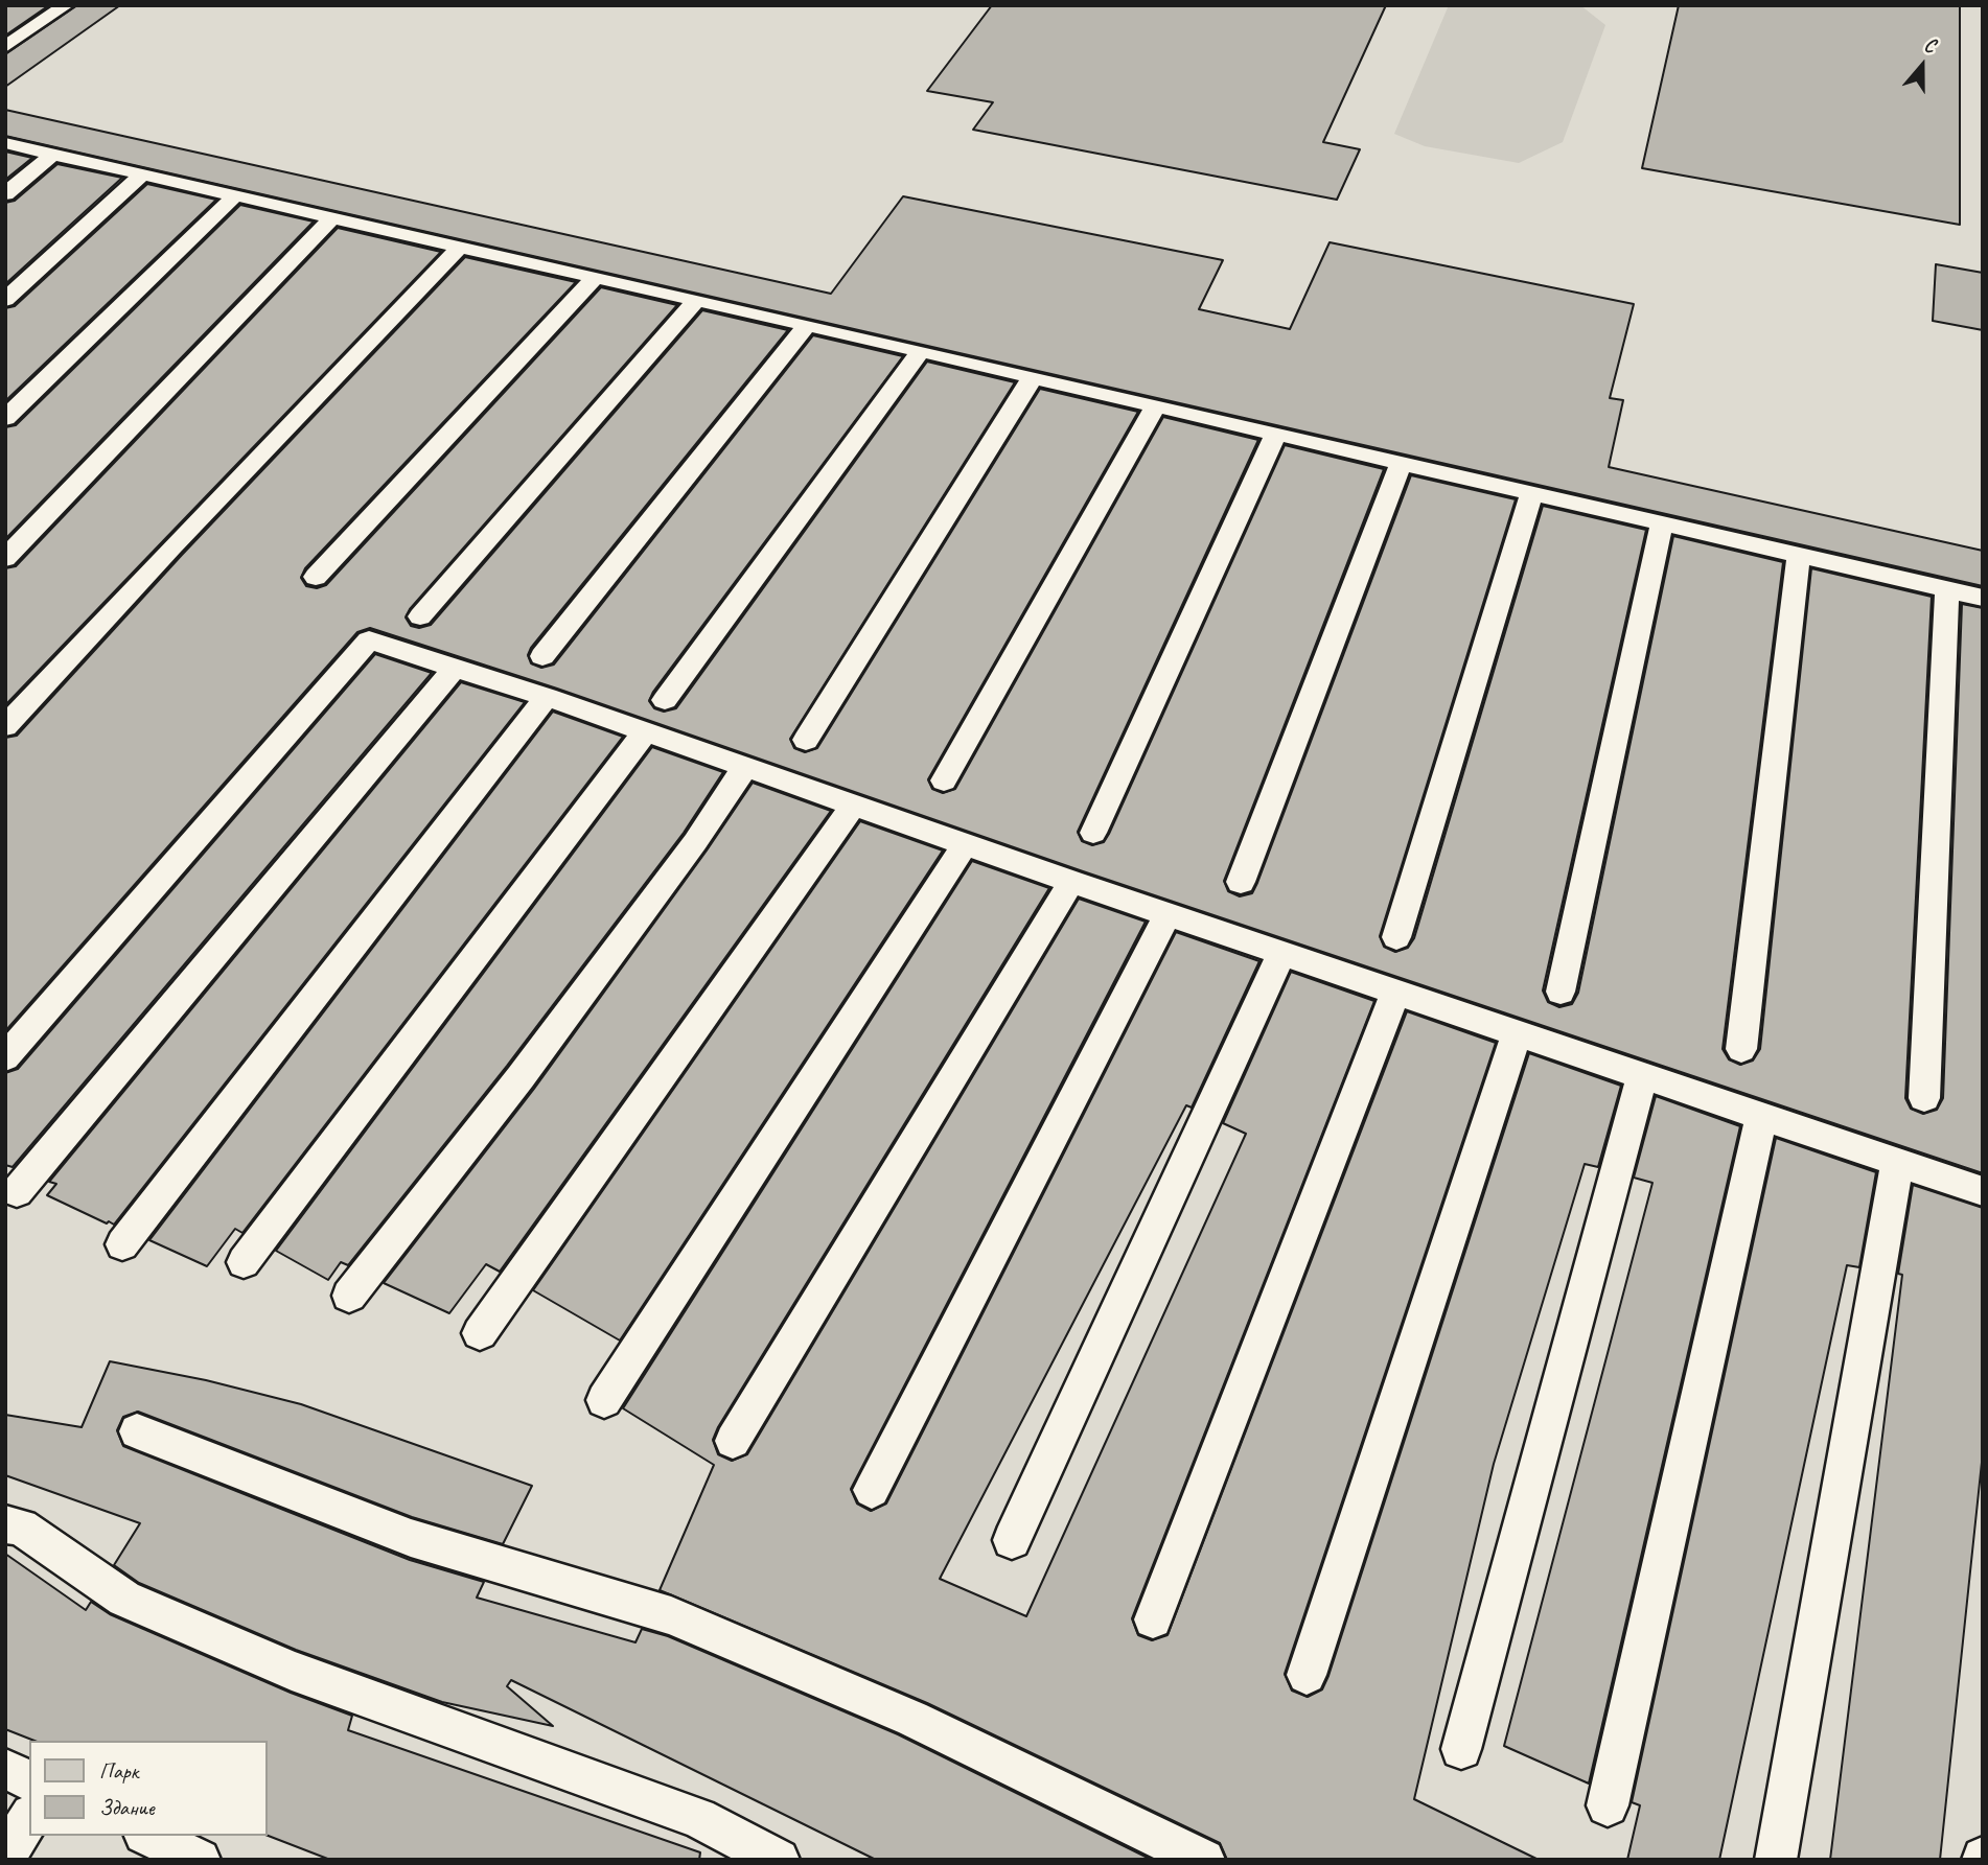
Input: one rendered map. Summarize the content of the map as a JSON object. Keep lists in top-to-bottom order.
{
  "legend": ["Парк", "Здание"],
  "north": "top"
}
